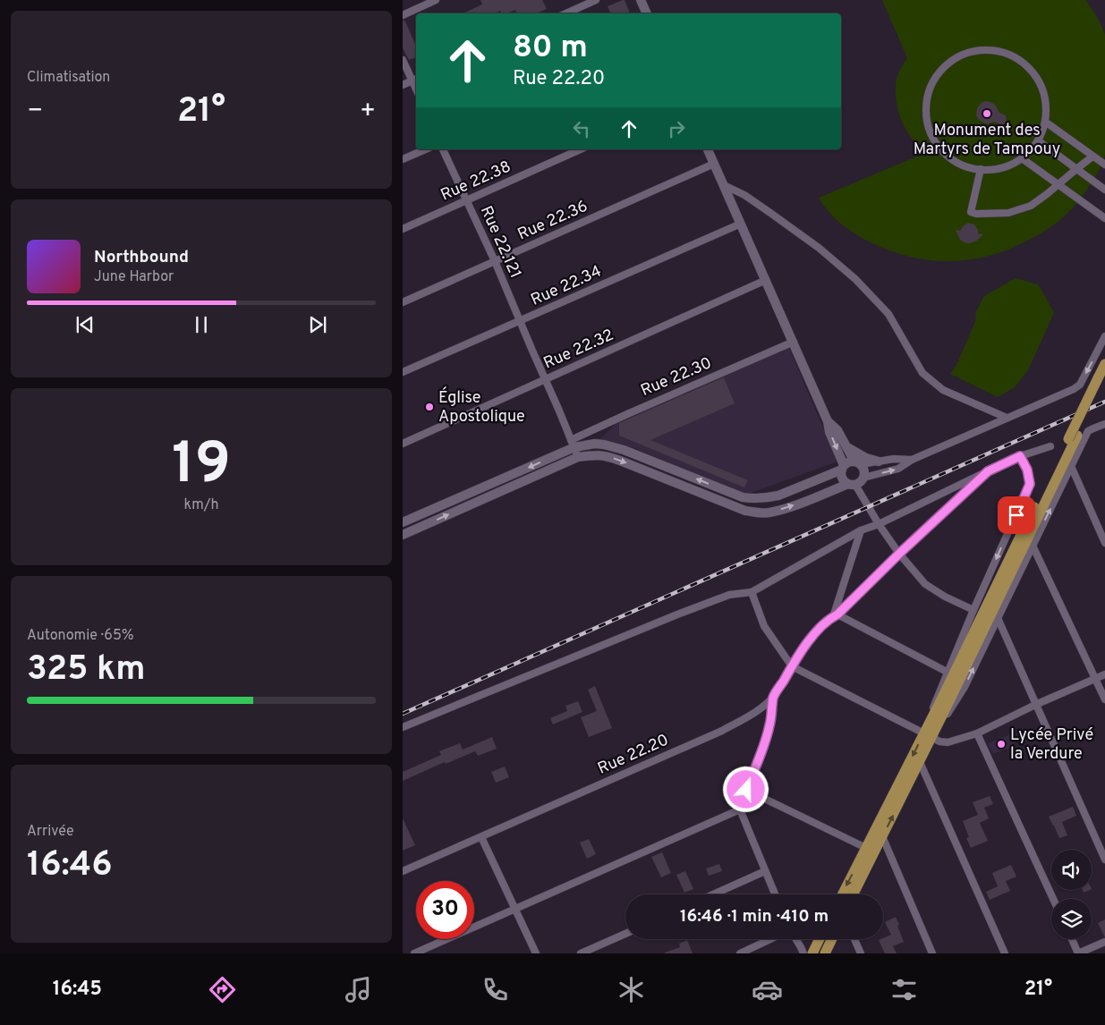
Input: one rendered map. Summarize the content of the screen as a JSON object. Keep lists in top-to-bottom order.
{
  "streets": {
    "street": [
      "Rue 22.38",
      "Rue 22.36",
      "Rue 22.121",
      "Rue 22.34",
      "Rue 22.32",
      "Rue 22.30",
      "Rue 22.20"
    ]
  },
  "crossings": [
    ["Rue 22.38", "Rue 22.121"],
    ["Rue 22.36", "Rue 22.121"],
    ["Rue 22.121", "Rue 22.34"],
    ["Rue 22.121", "Rue 22.32"],
    ["Rue 22.121", "Rue 22.30"]
  ],
  "places": ["Monument des Martyrs de Tampouy", "Église Apostolique", "Lycée Privé la Verdure"],
  "page": {
    "tile": [
      "Climatisation",
      ["19", "km/h"],
      ["Autonomie · 65%", "325 km"],
      ["Arrivée", "16:46"]
    ],
    "turn": ["80 m", "Rue 22.20"],
    "heat": ["−", "21°", "+"],
    "song": ["Northbound", "June Harbor"],
    "limit": "30",
    "trip": "16:46 · 1 min · 410 m",
    "tabs": ["16:45", "21°"]
  }
}
